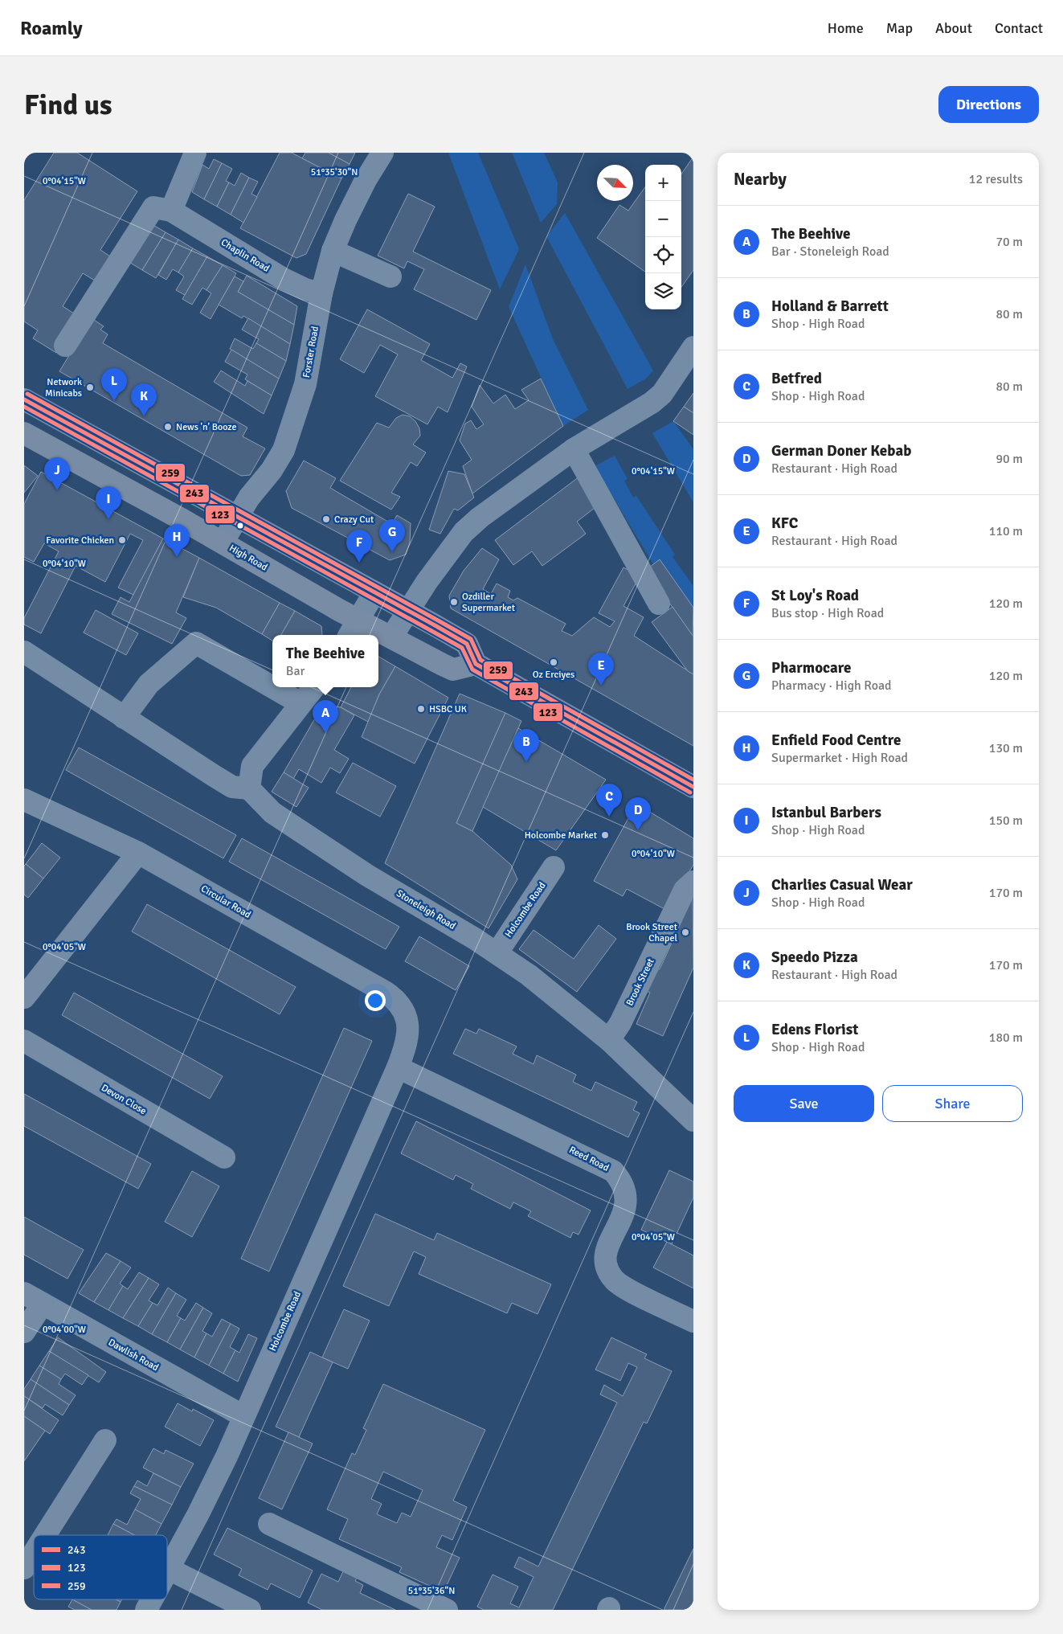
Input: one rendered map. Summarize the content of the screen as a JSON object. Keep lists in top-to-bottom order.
{
  "streets": {
    "highway": ["High Road"],
    "street": [
      "Chaplin Road",
      "Forster Road",
      "Circular Road",
      "Stoneleigh Road",
      "Holcombe Road",
      "Brook Street",
      "Devon Close",
      "Reed Road",
      "Dawlish Road"
    ]
  },
  "crossings": [
    ["Chaplin Road", "Forster Road"],
    ["Forster Road", "High Road"],
    ["Circular Road", "Holcombe Road"],
    ["Stoneleigh Road", "Holcombe Road"],
    ["Stoneleigh Road", "Brook Street"],
    ["Holcombe Road", "Reed Road"],
    ["Holcombe Road", "Dawlish Road"]
  ],
  "places": [
    "Network Minicabs",
    "News 'n' Booze",
    "Crazy Cut",
    "Favorite Chicken",
    "Ozdiller Supermarket",
    "Oz Erciyes",
    "HSBC UK",
    "Holcombe Market",
    "Brook Street Chapel"
  ],
  "lines": ["transit line 259", "transit line 243", "transit line 123"],
  "legend": ["243", "123", "259"],
  "north": "bottom right",
  "page": {
    "header": "Roamly",
    "nav": [
      "Home",
      "Map",
      "About",
      "Contact"
    ],
    "buttons": [
      "Directions",
      ["Save", "Share"]
    ],
    "title": "Find us",
    "heading": ["Nearby", "12 results"],
    "map_buttons": ["+", "−"],
    "list": [
      {
        "mark": "A",
        "name": "The Beehive",
        "note": "Bar · Stoneleigh Road",
        "value": "70 m"
      },
      {
        "mark": "B",
        "name": "Holland & Barrett",
        "note": "Shop · High Road",
        "value": "80 m"
      },
      {
        "mark": "C",
        "name": "Betfred",
        "note": "Shop · High Road",
        "value": "80 m"
      },
      {
        "mark": "D",
        "name": "German Doner Kebab",
        "note": "Restaurant · High Road",
        "value": "90 m"
      },
      {
        "mark": "E",
        "name": "KFC",
        "note": "Restaurant · High Road",
        "value": "110 m"
      },
      {
        "mark": "F",
        "name": "St Loy's Road",
        "note": "Bus stop · High Road",
        "value": "120 m"
      },
      {
        "mark": "G",
        "name": "Pharmocare",
        "note": "Pharmacy · High Road",
        "value": "120 m"
      },
      {
        "mark": "H",
        "name": "Enfield Food Centre",
        "note": "Supermarket · High Road",
        "value": "130 m"
      },
      {
        "mark": "I",
        "name": "Istanbul Barbers",
        "note": "Shop · High Road",
        "value": "150 m"
      },
      {
        "mark": "J",
        "name": "Charlies Casual Wear",
        "note": "Shop · High Road",
        "value": "170 m"
      },
      {
        "mark": "K",
        "name": "Speedo Pizza",
        "note": "Restaurant · High Road",
        "value": "170 m"
      },
      {
        "mark": "L",
        "name": "Edens Florist",
        "note": "Shop · High Road",
        "value": "180 m"
      }
    ],
    "pins": [
      "L",
      "K",
      "J",
      "I",
      "G",
      "H",
      "F",
      "E",
      "A",
      "B",
      "C",
      "D"
    ],
    "popup": ["The Beehive", "Bar"]
  },
  "coordinates": [
    "51°35'30\"N",
    "0°04'15\"W",
    "0°04'10\"W",
    "0°04'05\"W",
    "0°04'00\"W",
    "51°35'36\"N"
  ]
}
